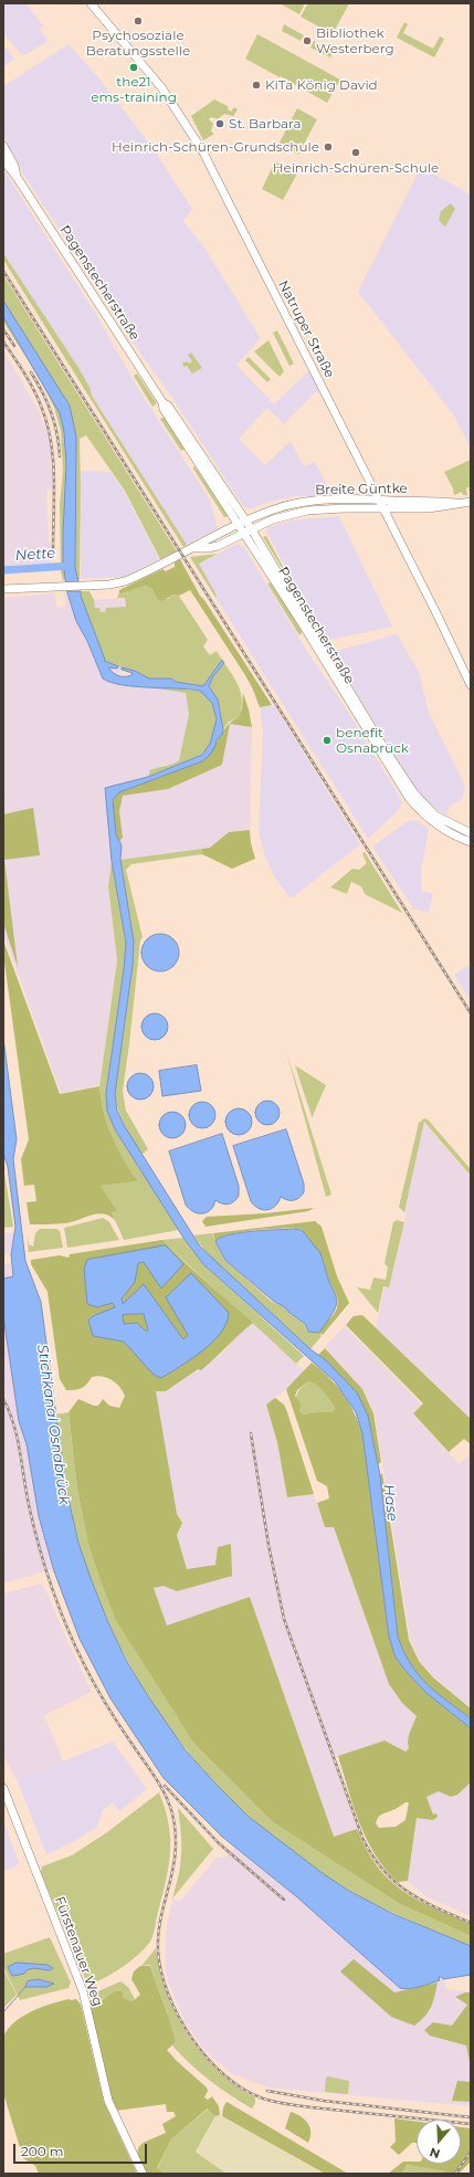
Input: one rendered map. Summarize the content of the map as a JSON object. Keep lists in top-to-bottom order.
{
  "streets": {
    "street": [
      "Pagenstecherstraße",
      "Natruper Straße",
      "Breite Güntke",
      "Fürstenauer Weg"
    ]
  },
  "crossings": [
    ["Pagenstecherstraße", "Breite Güntke"],
    ["Natruper Straße", "Breite Güntke"]
  ],
  "water": ["Nette", "Stichkanal Osnabrück", "Hase"],
  "places": [
    "Psychosoziale Beratungsstelle",
    "Bibliothek Westerberg",
    "the21 ems-training",
    "KiTa König David",
    "St. Barbara",
    "Heinrich-Schüren-Grundschule",
    "Heinrich-Schüren-Schule",
    "benefit Osnabrück"
  ],
  "scale_bar": "200 m",
  "north": "bottom"
}
